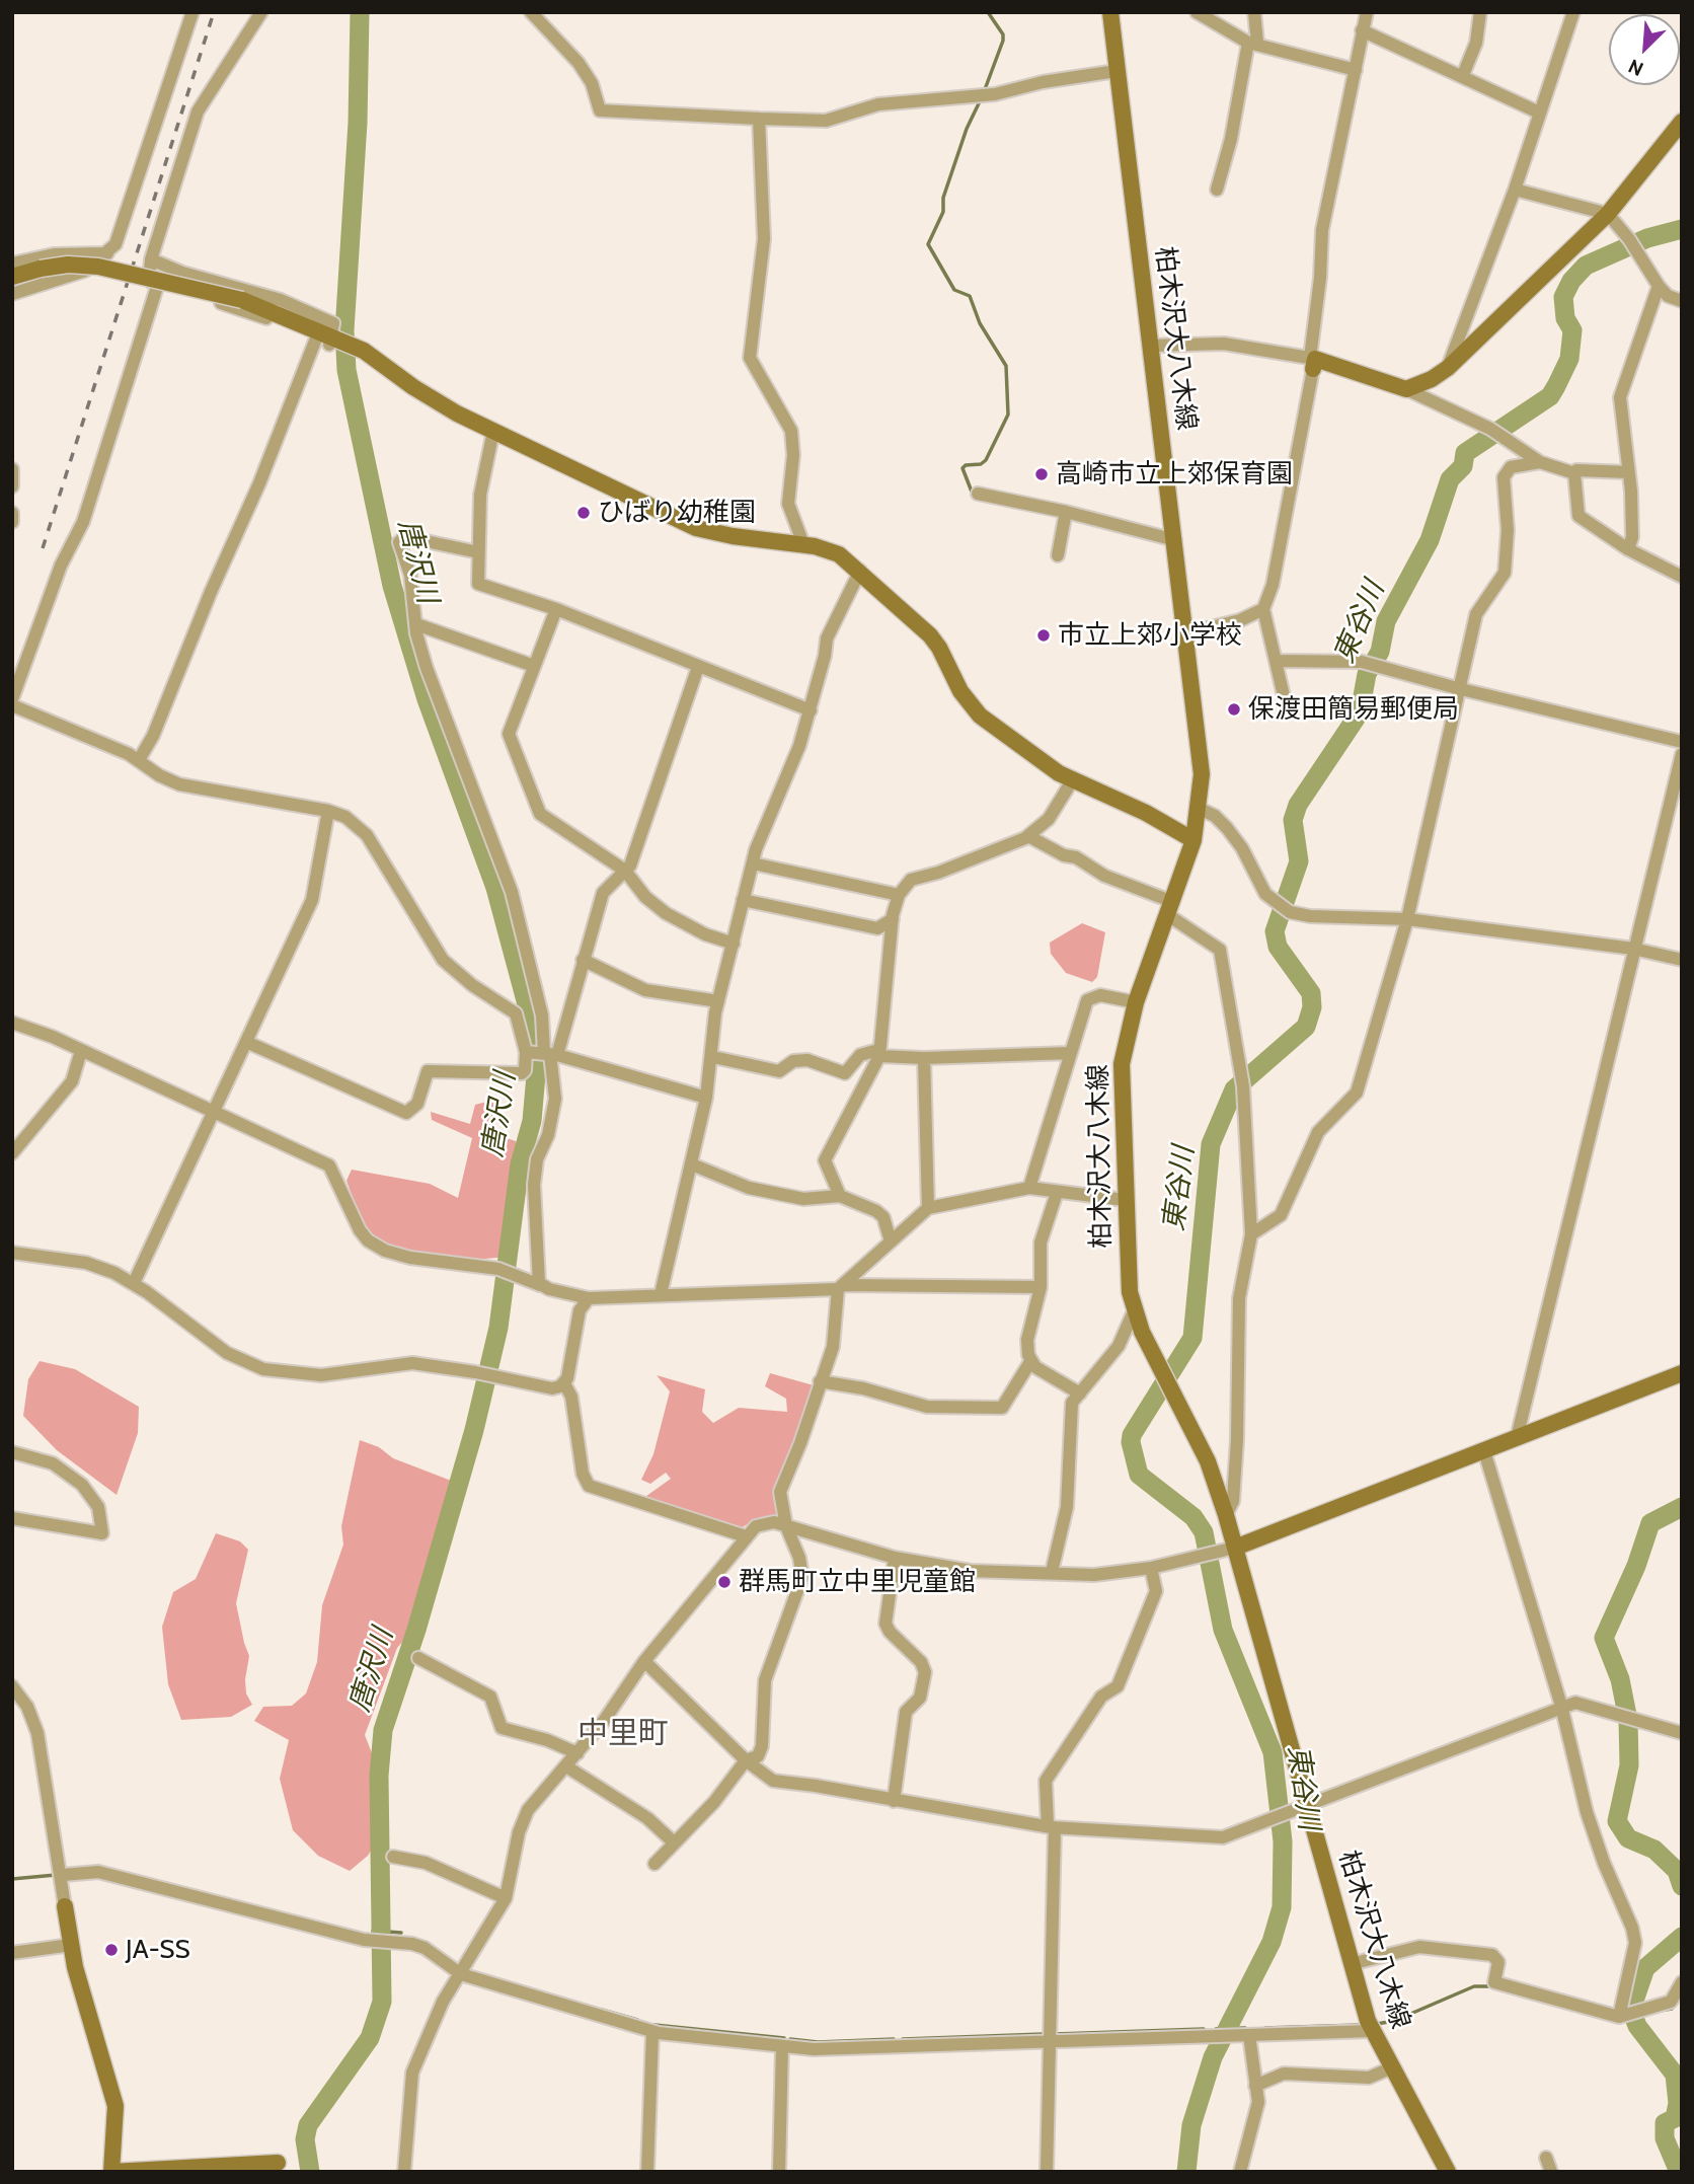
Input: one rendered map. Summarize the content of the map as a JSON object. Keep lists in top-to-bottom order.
{
  "streets": {
    "street": ["柏木沢大八木線"]
  },
  "districts": ["中里町"],
  "water": ["唐沢川", "東谷川"],
  "places": [
    "高崎市立上郊保育園",
    "ひばり幼稚園",
    "市立上郊小学校",
    "保渡田簡易郵便局",
    "群馬町立中里児童館",
    "JA-SS"
  ],
  "north": "bottom left"
}
